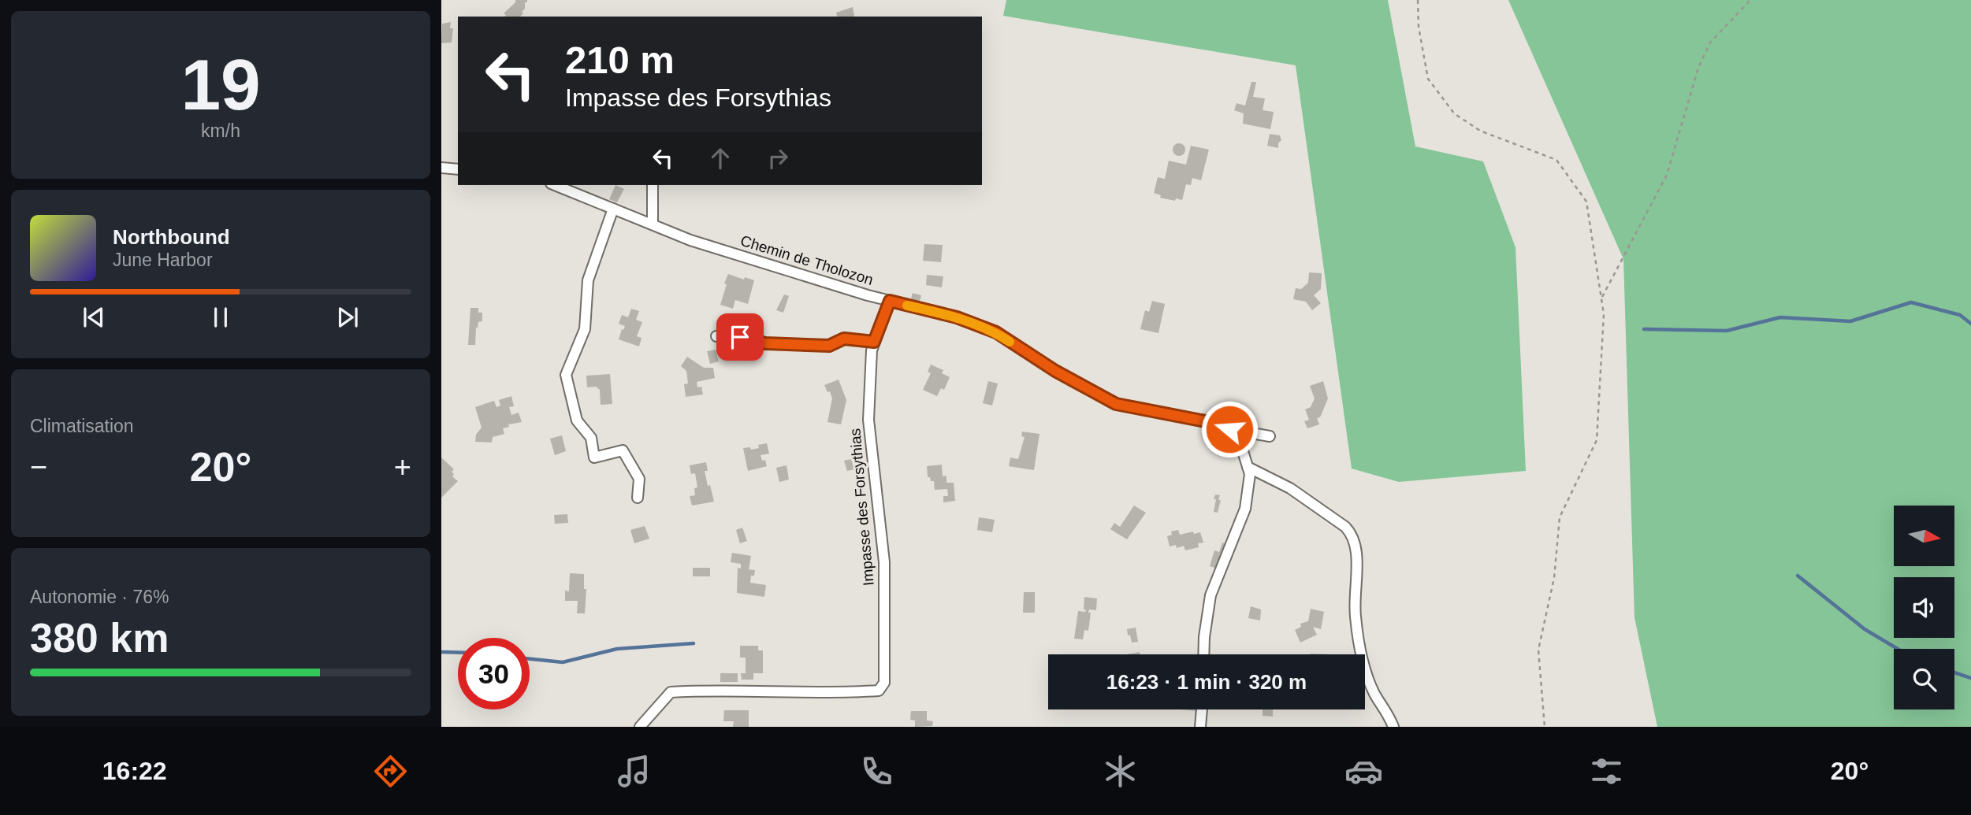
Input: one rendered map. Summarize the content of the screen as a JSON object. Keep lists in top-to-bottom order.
{
  "streets": {
    "street": ["Chemin de Tholozon", "Impasse des Forsythias"]
  },
  "crossings": [
    ["Chemin de Tholozon", "Impasse des Forsythias"]
  ],
  "north": "right",
  "page": {
    "tile": [
      ["19", "km/h"],
      "Climatisation",
      ["Autonomie · 76%", "380 km"]
    ],
    "turn": ["210 m", "Impasse des Forsythias"],
    "song": ["Northbound", "June Harbor"],
    "heat": ["−", "20°", "+"],
    "limit": "30",
    "trip": "16:23 · 1 min · 320 m",
    "tabs": ["16:22", "20°"]
  }
}
